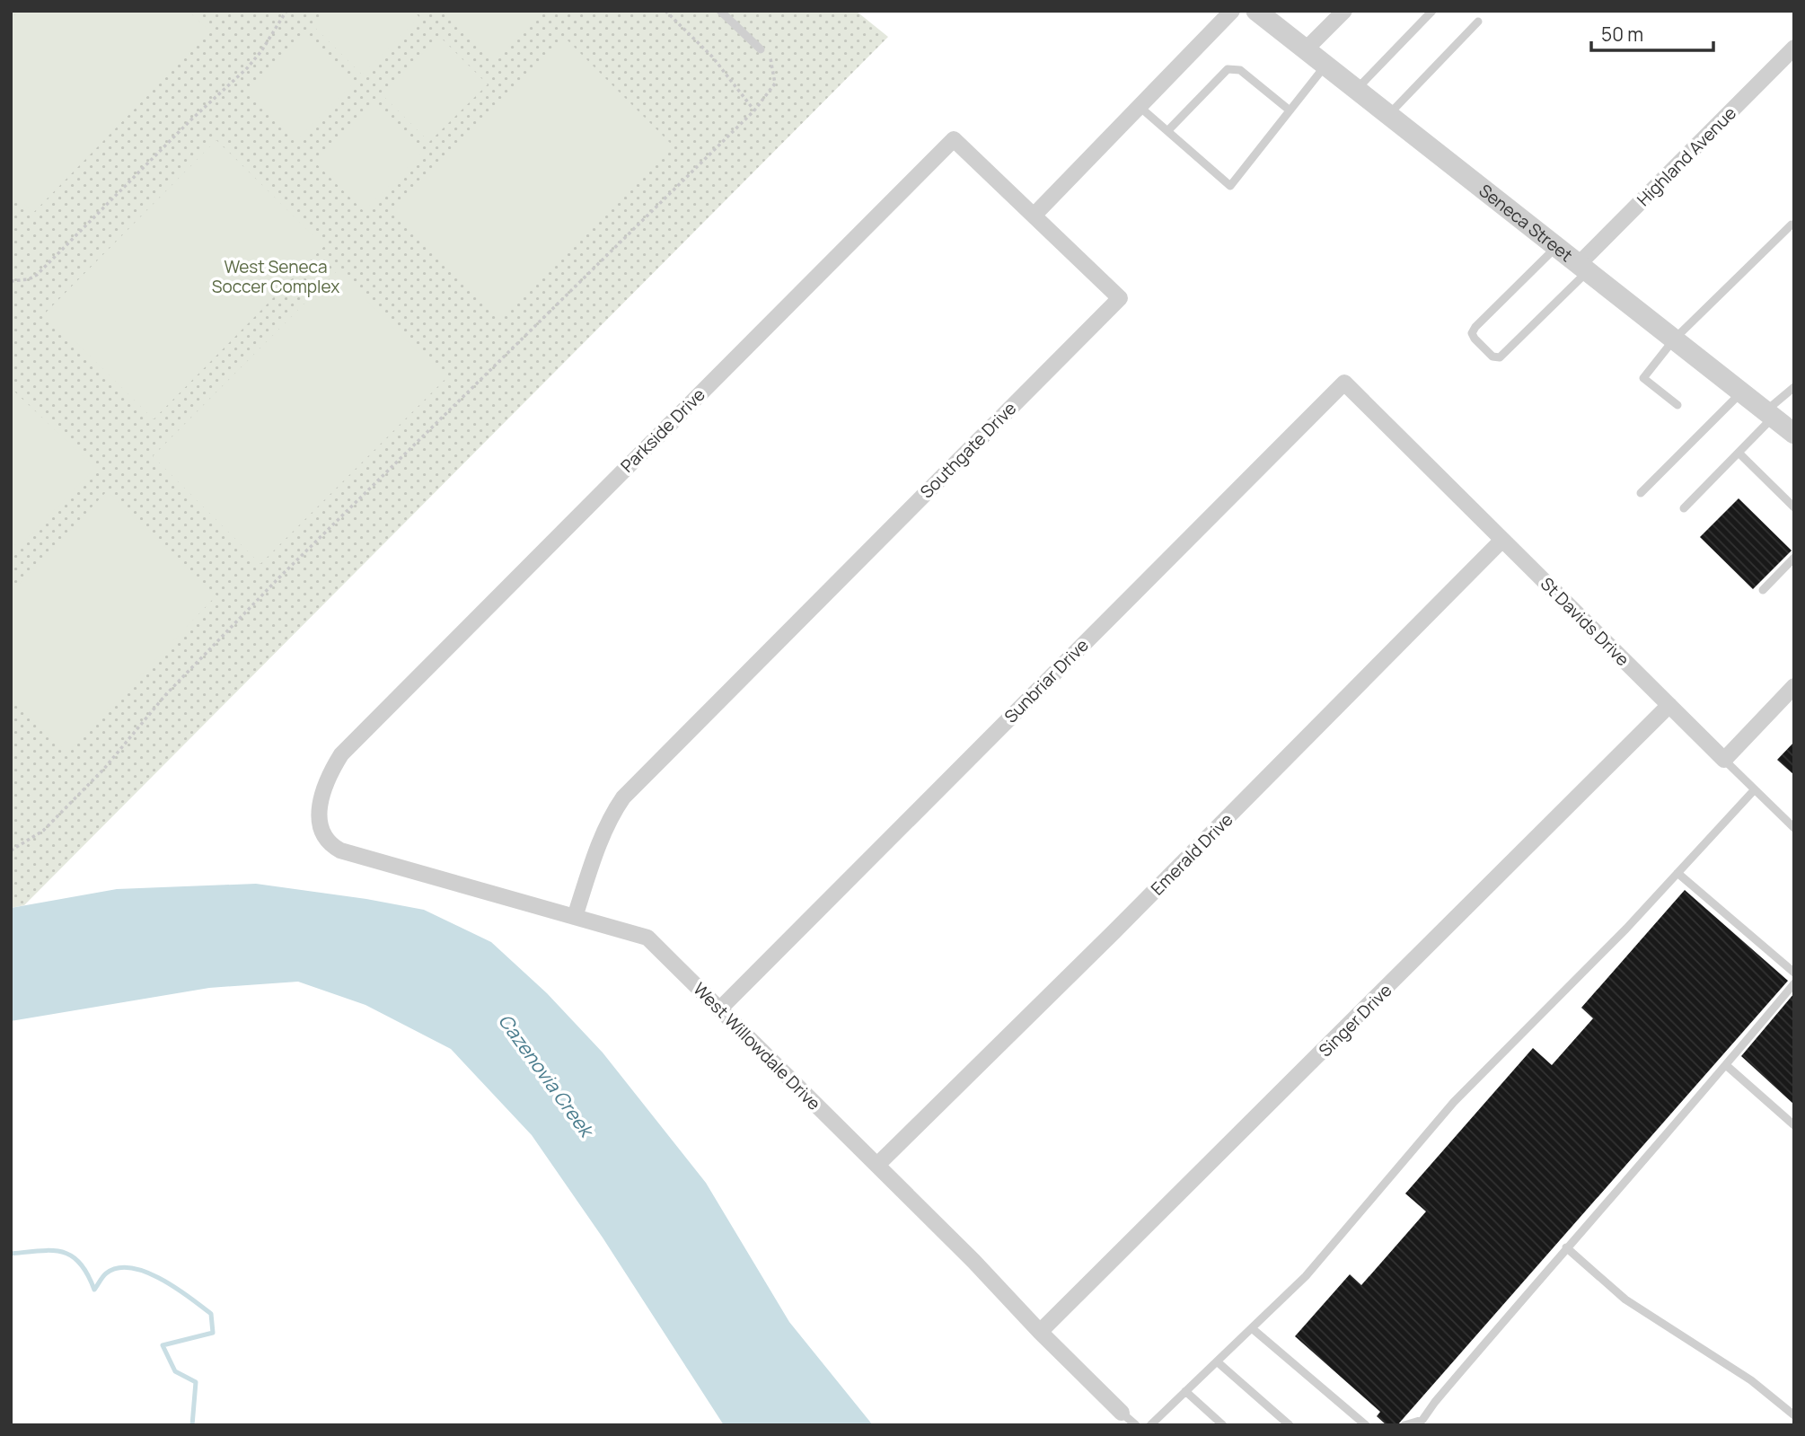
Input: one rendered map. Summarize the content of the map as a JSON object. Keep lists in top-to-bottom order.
{
  "streets": {
    "street": [
      "Highland Avenue",
      "Seneca Street",
      "Parkside Drive",
      "Southgate Drive",
      "St Davids Drive",
      "Sunbriar Drive",
      "Emerald Drive",
      "Singer Drive",
      "West Willowdale Drive"
    ]
  },
  "crossings": [
    ["Highland Avenue", "Seneca Street"],
    ["Parkside Drive", "Southgate Drive"],
    ["Parkside Drive", "West Willowdale Drive"],
    ["Southgate Drive", "West Willowdale Drive"],
    ["St Davids Drive", "Sunbriar Drive"],
    ["St Davids Drive", "Emerald Drive"],
    ["St Davids Drive", "Singer Drive"],
    ["Sunbriar Drive", "West Willowdale Drive"],
    ["Emerald Drive", "West Willowdale Drive"],
    ["Singer Drive", "West Willowdale Drive"]
  ],
  "water": ["Cazenovia Creek"],
  "parks": ["West Seneca Soccer Complex"],
  "scale_bar": "50 m"
}
